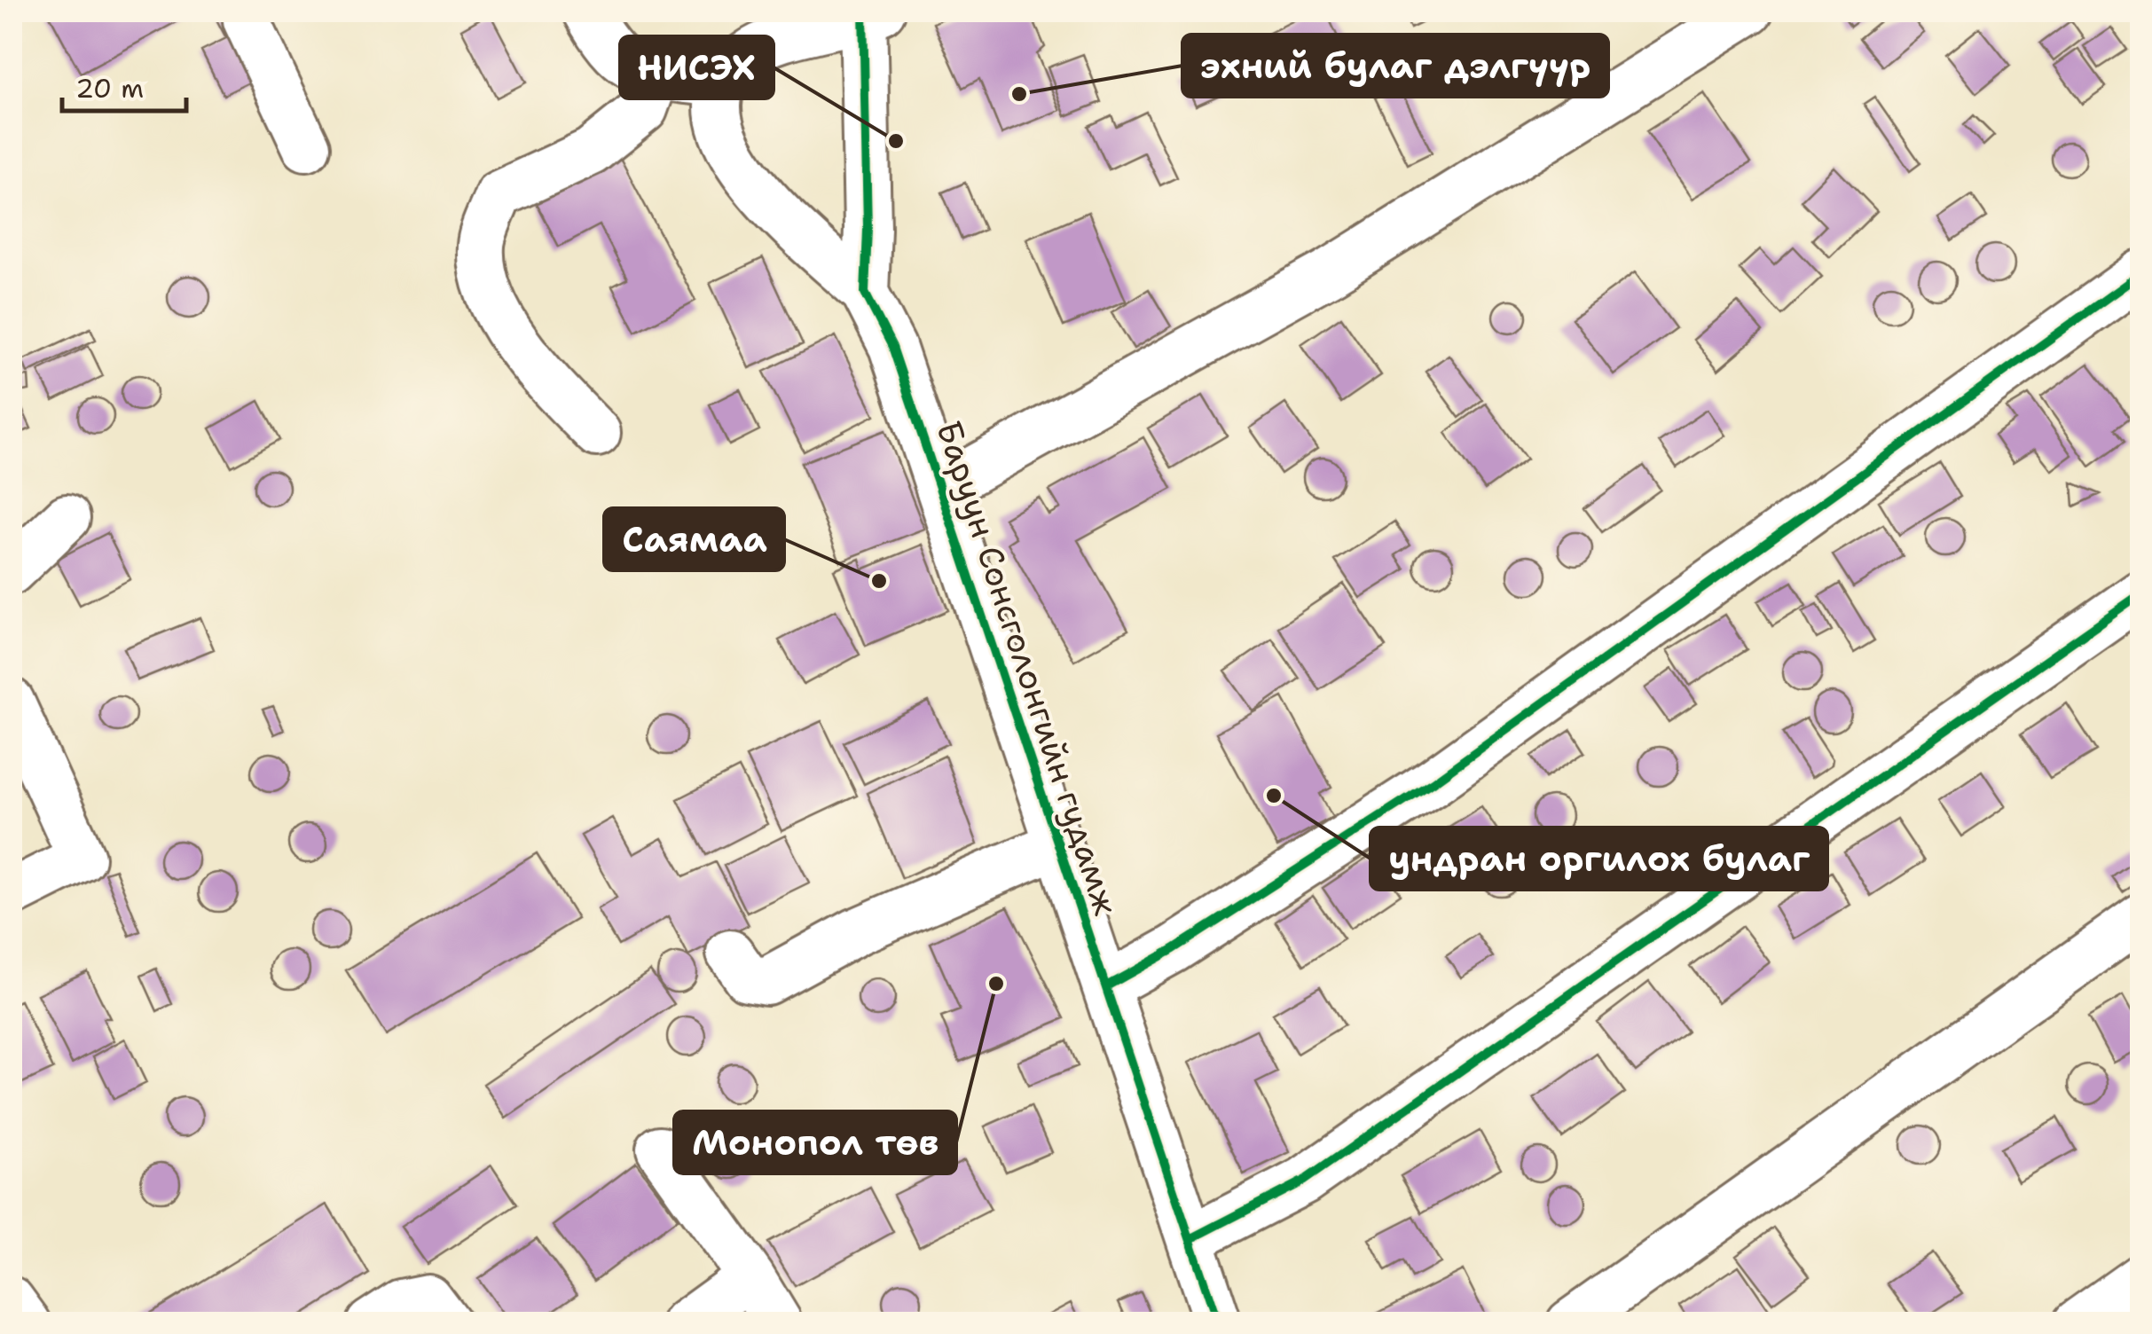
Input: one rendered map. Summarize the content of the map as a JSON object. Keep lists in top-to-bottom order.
{
  "streets": {
    "street": ["Баруун Сонсголонгийн гудамж"]
  },
  "places": [
    "эхний булаг дэлгүүр",
    "НИСЭХ",
    "Саямаа",
    "ундран оргилох булаг",
    "Монопол төв"
  ],
  "scale_bar": "20 m"
}
